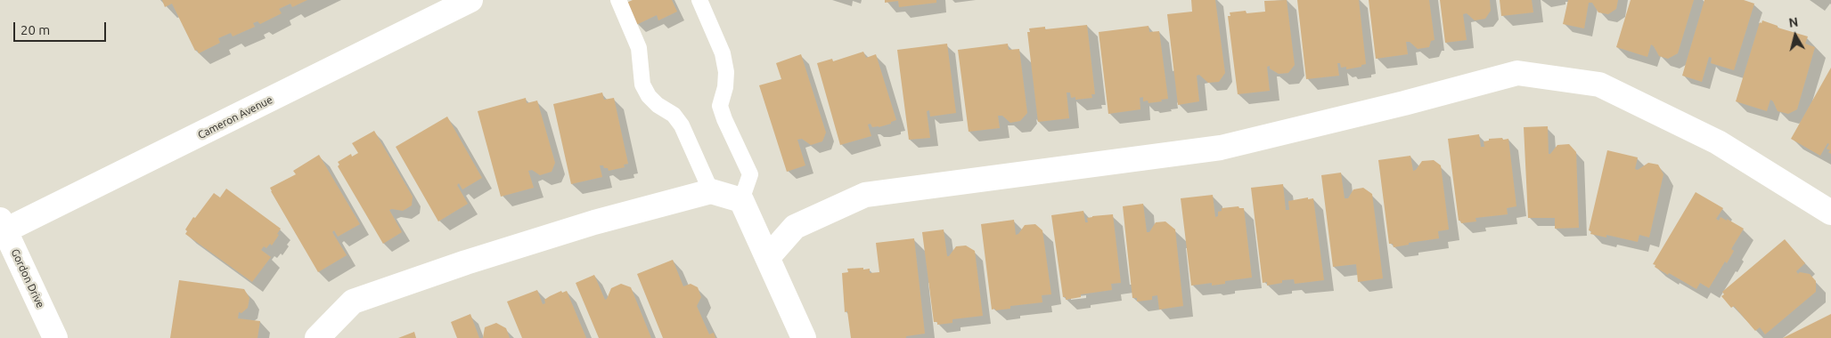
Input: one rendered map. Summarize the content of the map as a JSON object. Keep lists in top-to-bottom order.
{
  "streets": {
    "street": ["Cameron Avenue", "Gordon Drive"]
  },
  "crossings": [
    ["Cameron Avenue", "Gordon Drive"]
  ],
  "scale_bar": "20 m",
  "north": "top"
}
